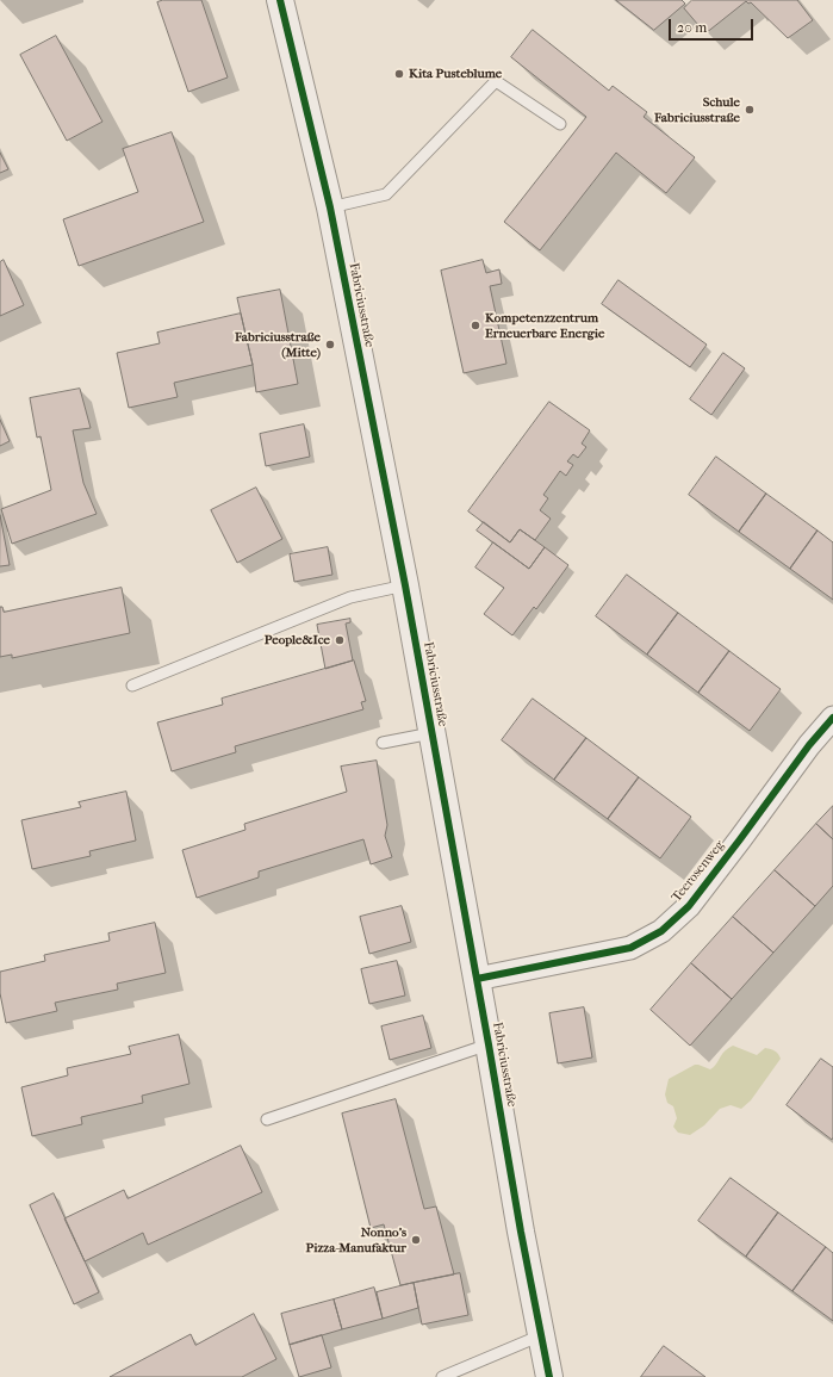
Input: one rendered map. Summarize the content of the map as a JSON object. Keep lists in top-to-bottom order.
{
  "streets": {
    "street": ["Fabriciusstraße", "Teerosenweg"]
  },
  "crossings": [
    ["Fabriciusstraße", "Teerosenweg"]
  ],
  "places": [
    "Kita Pusteblume",
    "Schule Fabriciusstraße",
    "Kompetenzzentrum Erneuerbare Energie",
    "Fabriciusstraße (Mitte)",
    "People&Ice",
    "Nonno's Pizza-Manufaktur"
  ],
  "scale_bar": "20 m"
}
